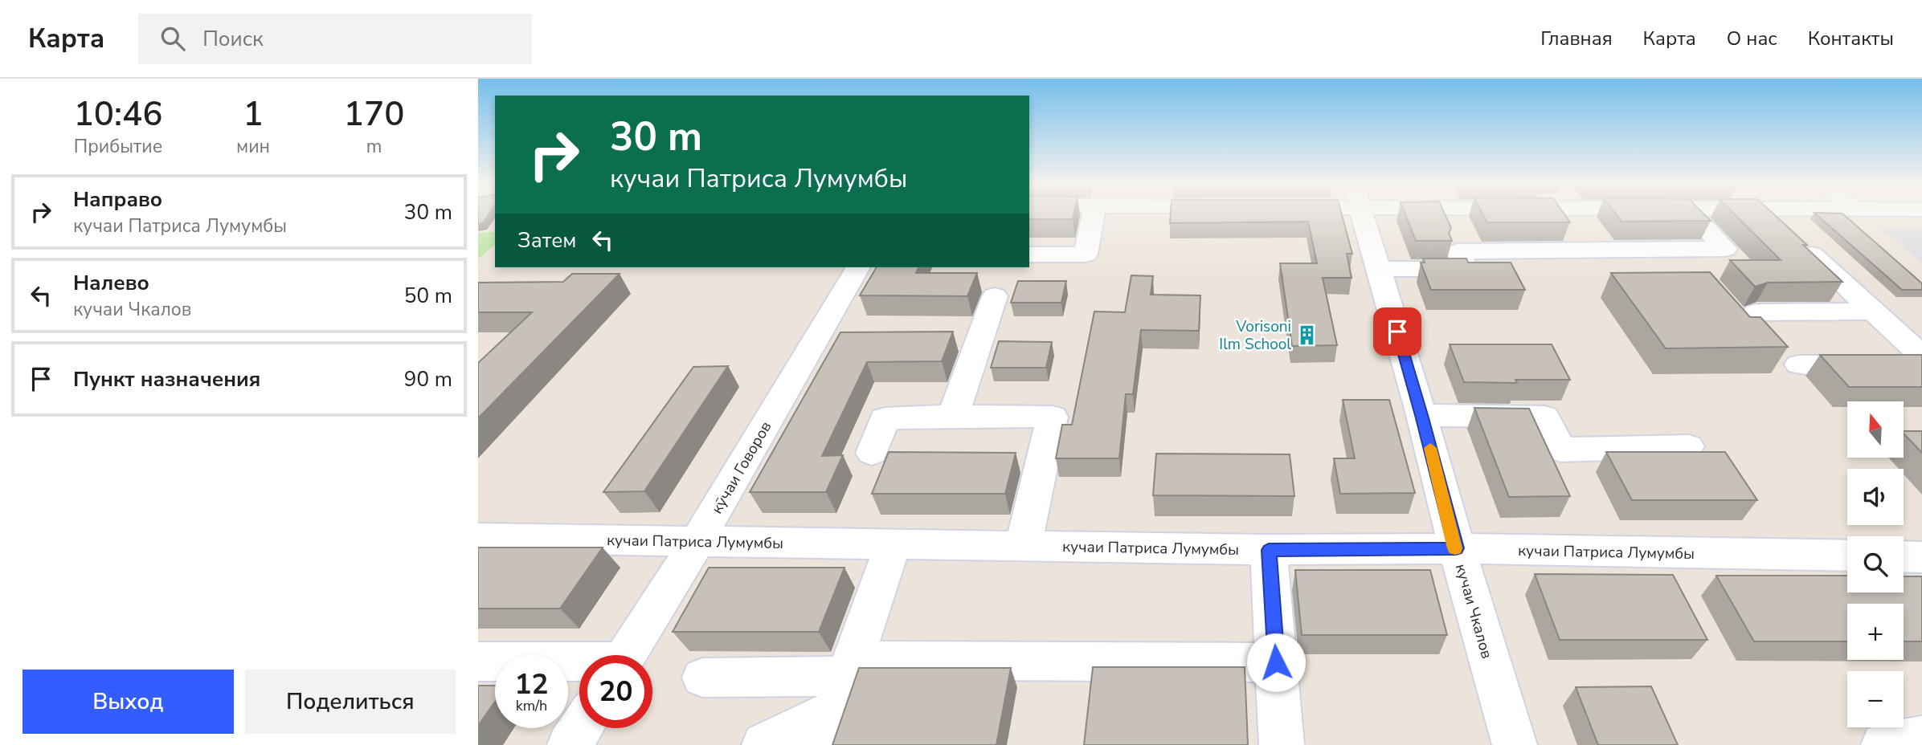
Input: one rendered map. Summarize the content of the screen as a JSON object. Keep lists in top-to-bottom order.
{
  "streets": {
    "street": ["кӯчаи Говоров", "кучаи Патриса Лумумбы", "кучаи Чкалов"]
  },
  "crossings": [
    ["кӯчаи Говоров", "кучаи Патриса Лумумбы"],
    ["кучаи Патриса Лумумбы", "кучаи Чкалов"]
  ],
  "places": {
    "building": ["Vorisoni Ilm School"]
  },
  "north": "top",
  "page": {
    "header": "Карта",
    "search": "Поиск",
    "nav": [
      "Главная",
      "Карта",
      "О нас",
      "Контакты"
    ],
    "eta": [
      "10:46",
      "Прибытие",
      "1",
      "мин",
      "170",
      "m"
    ],
    "turn": ["30 m", "кучаи Патриса Лумумбы"],
    "list": [
      {
        "name": "Направо",
        "note": "кучаи Патриса Лумумбы",
        "value": "30 m"
      },
      {
        "name": "Налево",
        "note": "кучаи Чкалов",
        "value": "50 m"
      },
      {
        "name": "Пункт назначения",
        "value": "90 m"
      }
    ],
    "then": "Затем",
    "map_buttons": ["+", "−"],
    "speed": "12 km/h",
    "limit": "20",
    "buttons": ["Выход", "Поделиться"]
  }
}
